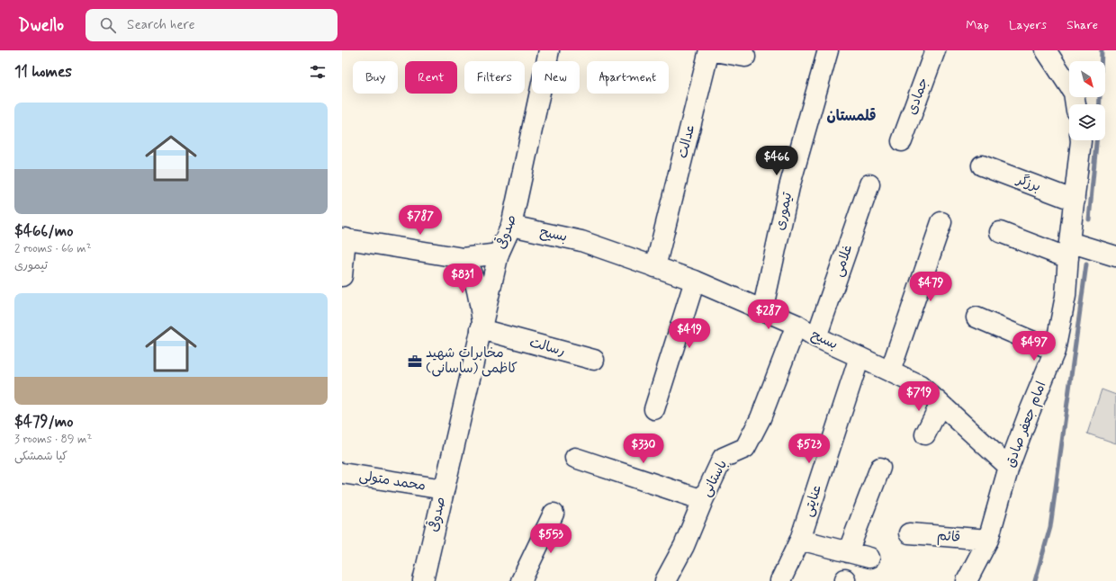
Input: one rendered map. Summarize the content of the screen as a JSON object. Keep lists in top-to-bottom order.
{
  "streets": {
    "street": [
      "جمادی",
      "عدالت",
      "برزگر",
      "تیموری",
      "صدوقی",
      "بسیح",
      "غلامی",
      "رسالت",
      "امام جعفر صادق",
      "باستانی",
      "محمد متولی",
      "عنایتی",
      "قائم"
    ]
  },
  "crossings": [
    ["عدالت", "بسیح"],
    ["برزگر", "امام جعفر صادق"],
    ["تیموری", "بسیح"],
    ["صدوقی", "بسیح"],
    ["صدوقی", "رسالت"],
    ["صدوقی", "محمد متولی"],
    ["بسیح", "غلامی"],
    ["بسیح", "امام جعفر صادق"],
    ["بسیح", "باستانی"],
    ["بسیح", "عنایتی"],
    ["امام جعفر صادق", "قائم"]
  ],
  "districts": ["قلمستان"],
  "places": {
    "office": ["مخابرات شهید کاظمی (ساسانی)"]
  },
  "north": "bottom right",
  "page": {
    "header": "Dwello",
    "search": "Search here",
    "nav": ["Map", "Layers", "Share"],
    "heading": "11 homes",
    "chip": [
      "Buy",
      "Rent",
      "Filters",
      "New",
      "Apartment"
    ],
    "list": [
      {
        "name": "$466/mo",
        "note": "2 rooms · 66 m² · تیموری"
      },
      {
        "name": "$479/mo",
        "note": "3 rooms · 89 m² · کیا شمشکی"
      }
    ],
    "price": [
      "$466",
      "$787",
      "$831",
      "$479",
      "$287",
      "$419",
      "$497",
      "$719",
      "$330",
      "$523",
      "$553"
    ]
  }
}
